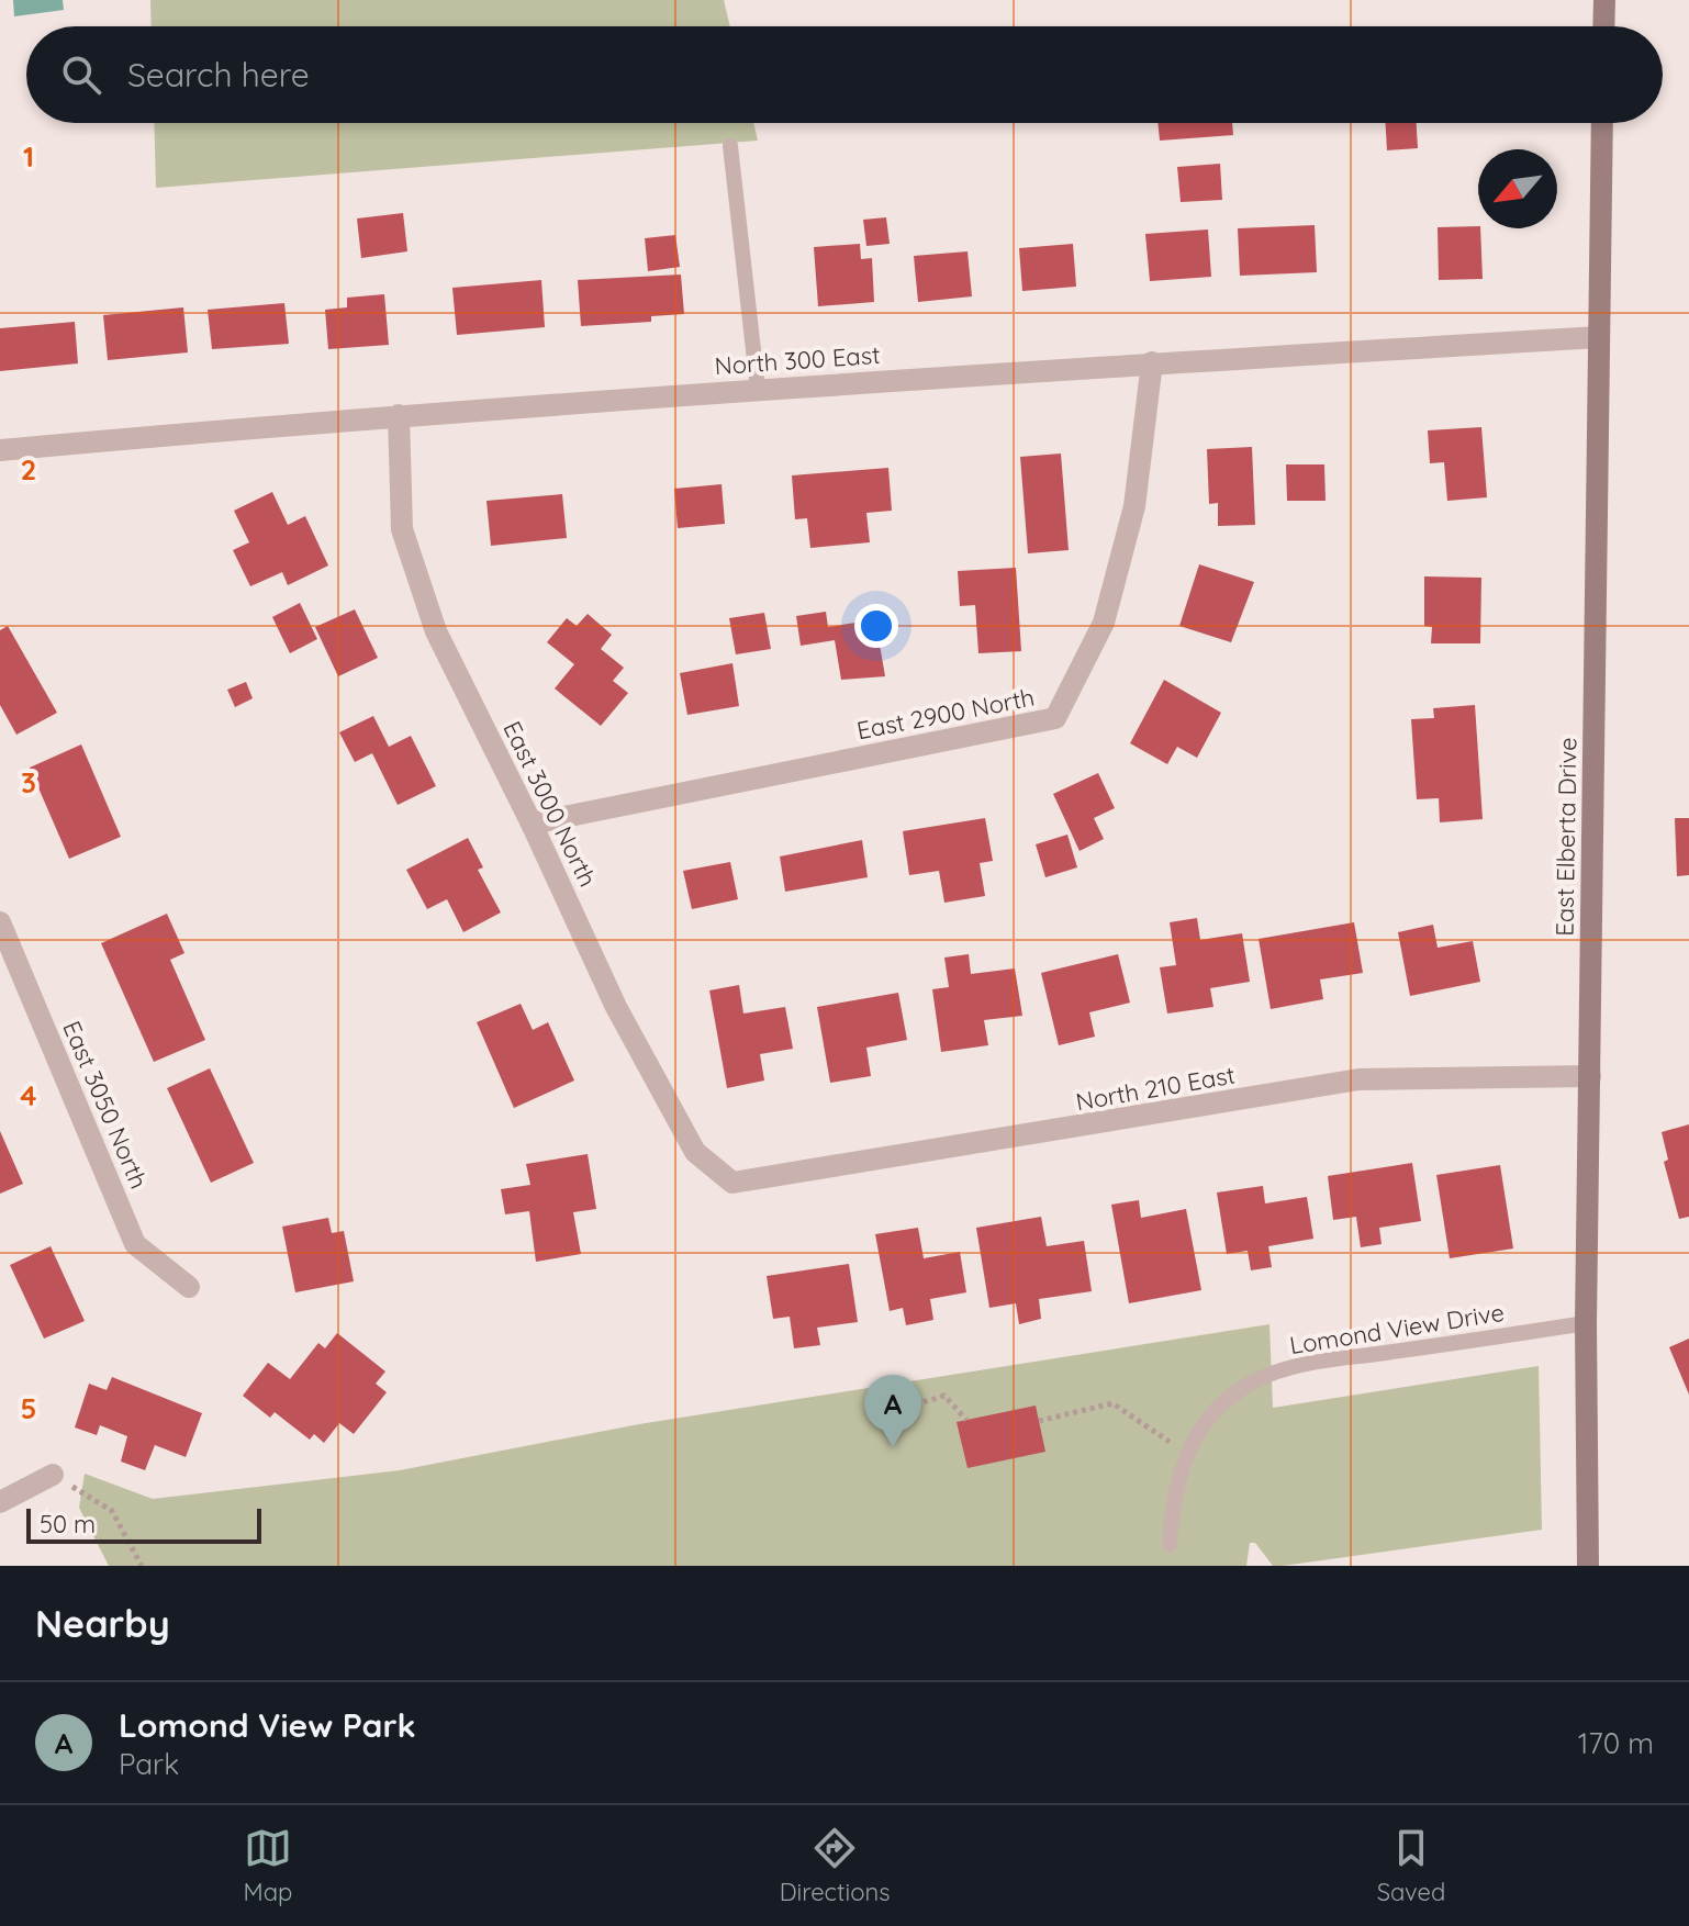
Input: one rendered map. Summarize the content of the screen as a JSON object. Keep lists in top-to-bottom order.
{
  "streets": {
    "main road": ["East Elberta Drive"],
    "street": [
      "North 300 East",
      "East 2900 North",
      "East 3000 North",
      "North 210 East",
      "East 3050 North"
    ],
    "lane": ["Lomond View Drive"]
  },
  "crossings": [
    ["North 300 East", "East 2900 North"],
    ["North 300 East", "East 3000 North"],
    ["North 300 East", "East Elberta Drive"],
    ["East 2900 North", "East 3000 North"],
    ["East 3000 North", "North 210 East"],
    ["East Elberta Drive", "North 210 East"],
    ["East Elberta Drive", "Lomond View Drive"]
  ],
  "scale_bar": "50 m",
  "north": "bottom left",
  "page": {
    "search": "Search here",
    "pins": "A",
    "scale": "50 m",
    "heading": "Nearby",
    "list": [
      {
        "mark": "A",
        "name": "Lomond View Park",
        "note": "Park",
        "value": "170 m"
      }
    ],
    "nav": ["Map", "Directions", "Saved"]
  },
  "grid": {
    "rows": [
      "1",
      "2",
      "3",
      "4",
      "5"
    ]
  }
}
